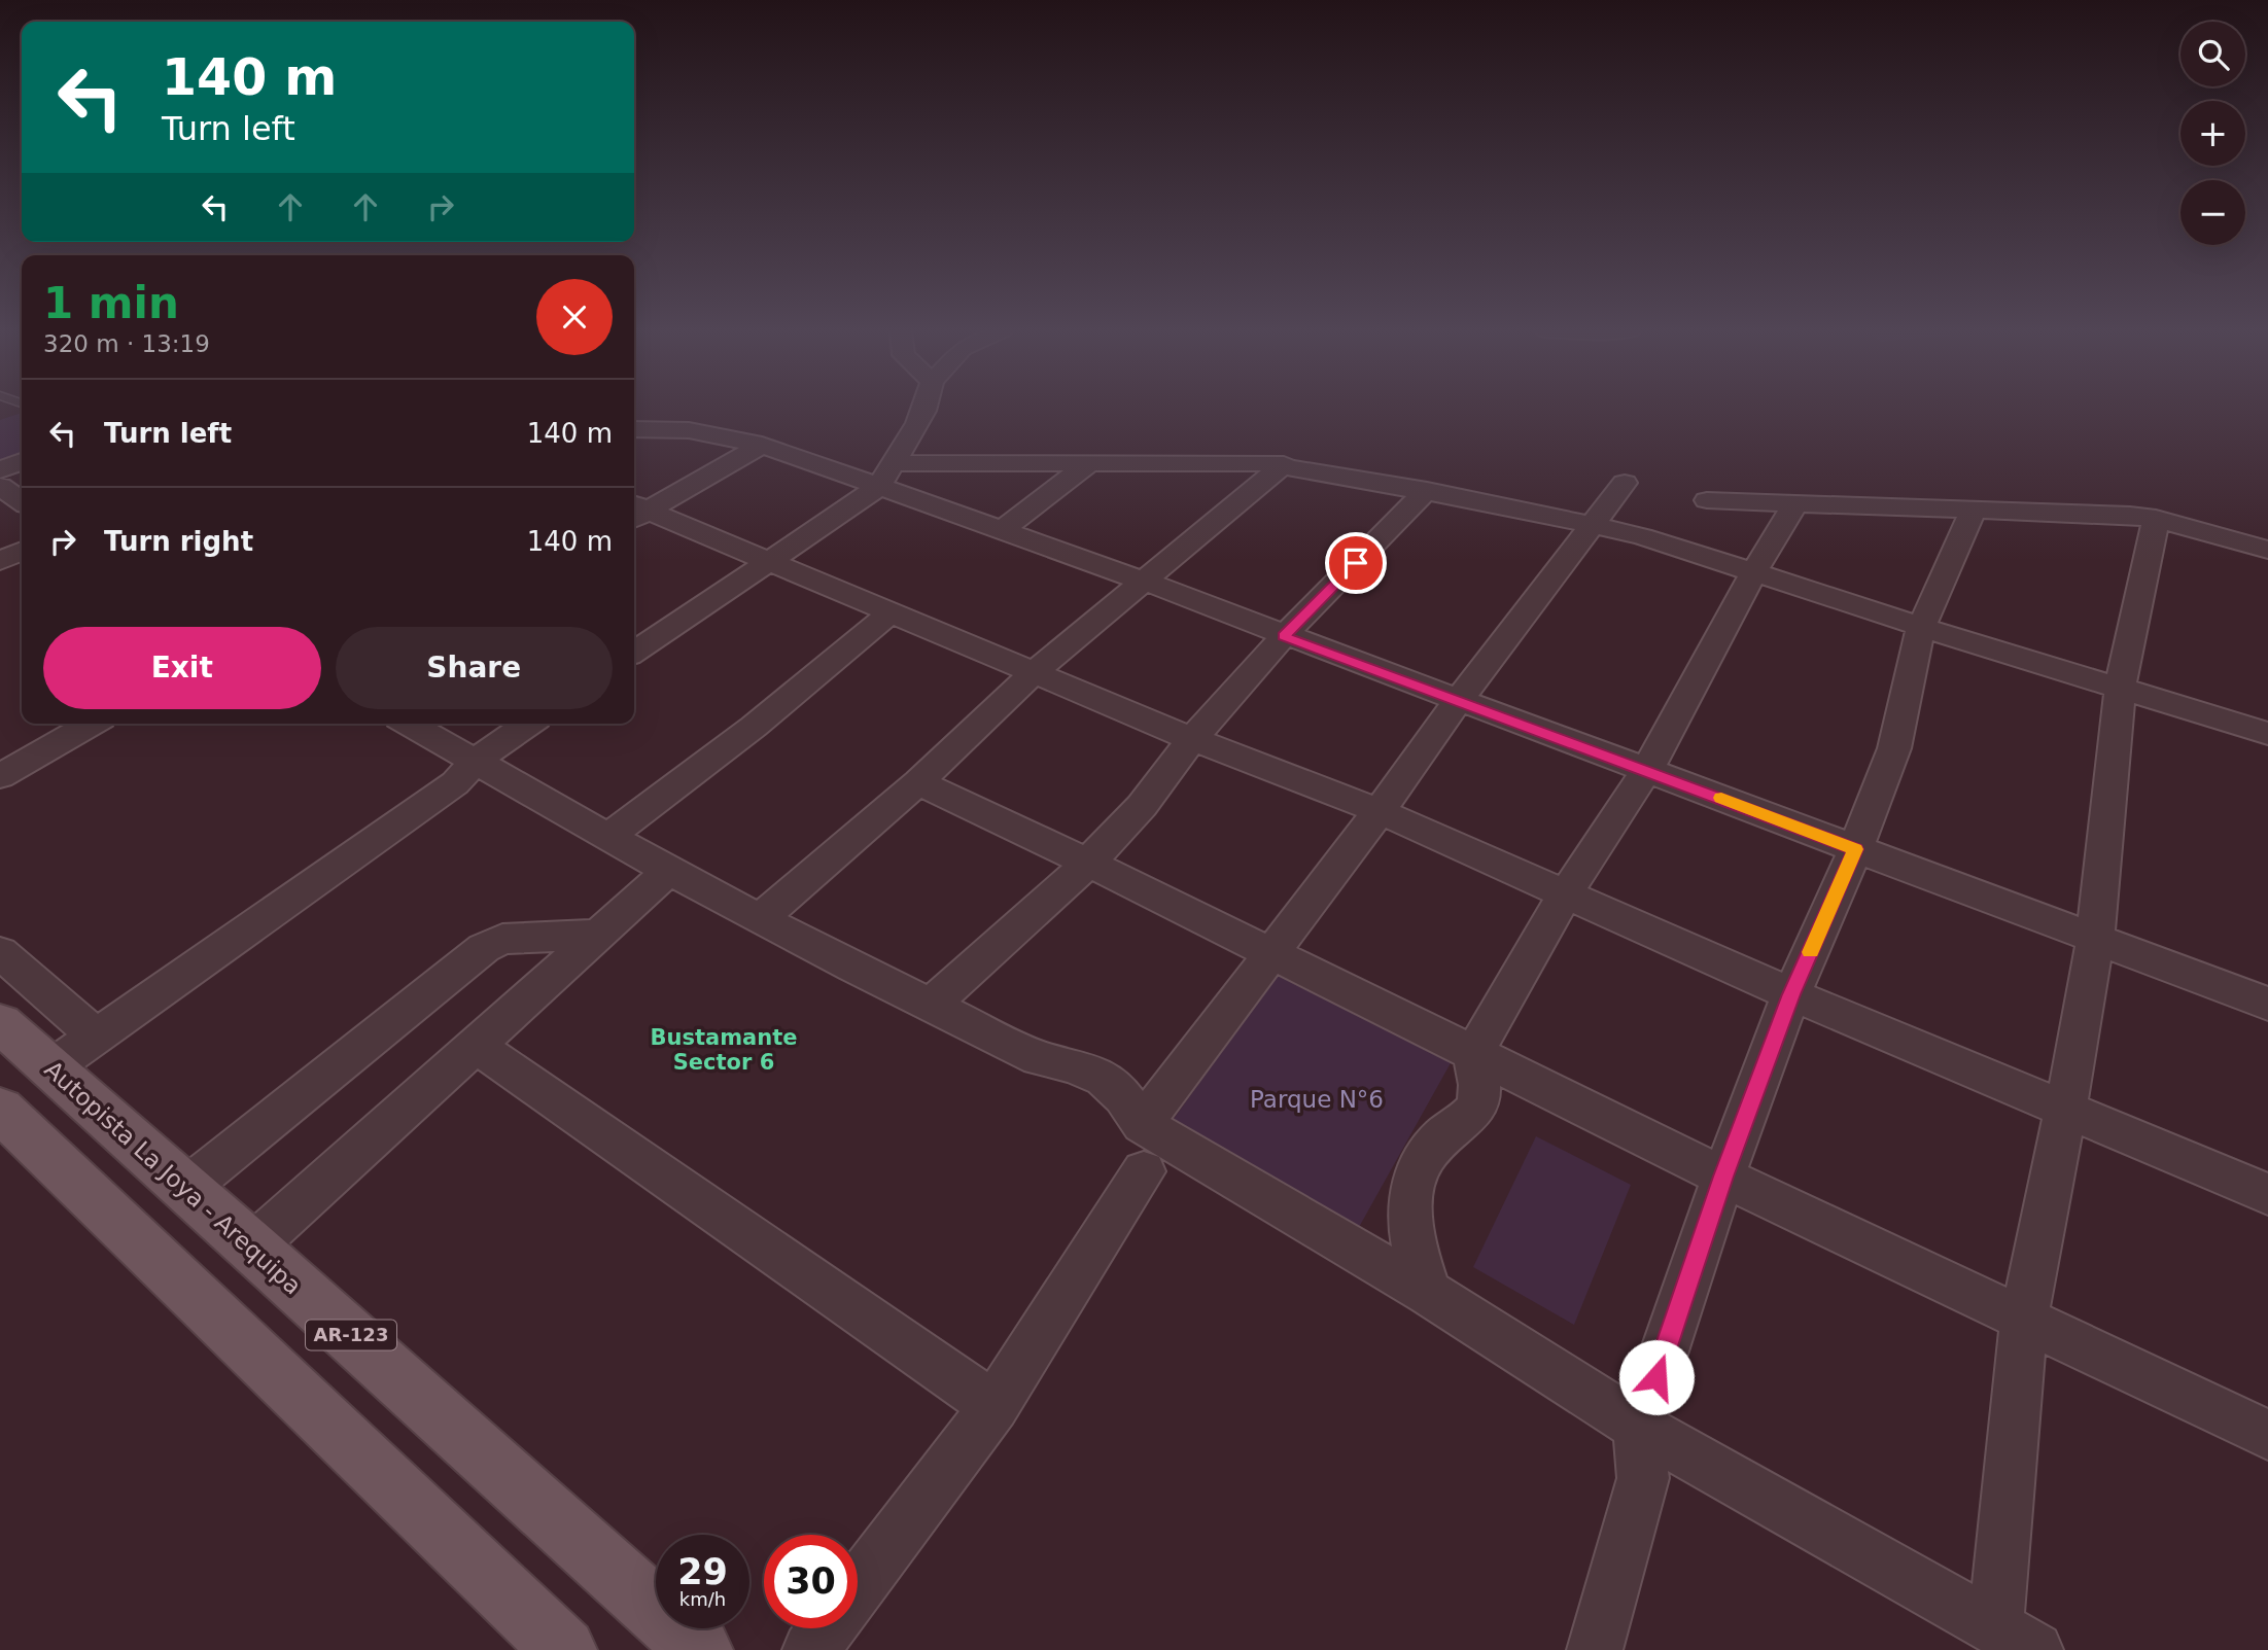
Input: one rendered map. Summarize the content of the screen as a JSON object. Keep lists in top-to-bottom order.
{
  "streets": {
    "main road": ["Autopista La Joya - Arequipa", "AR-123"]
  },
  "districts": ["Bustamante Sector 6"],
  "parks": ["Parque N°6"],
  "page": {
    "map_buttons": ["+", "−"],
    "turn": ["140 m", "Turn left"],
    "heading": ["1 min", "320 m · 13:19"],
    "list": [
      {
        "name": "Turn left",
        "value": "140 m"
      },
      {
        "name": "Turn right",
        "value": "140 m"
      }
    ],
    "buttons": ["Exit", "Share"],
    "speed": "29 km/h",
    "limit": "30"
  }
}
